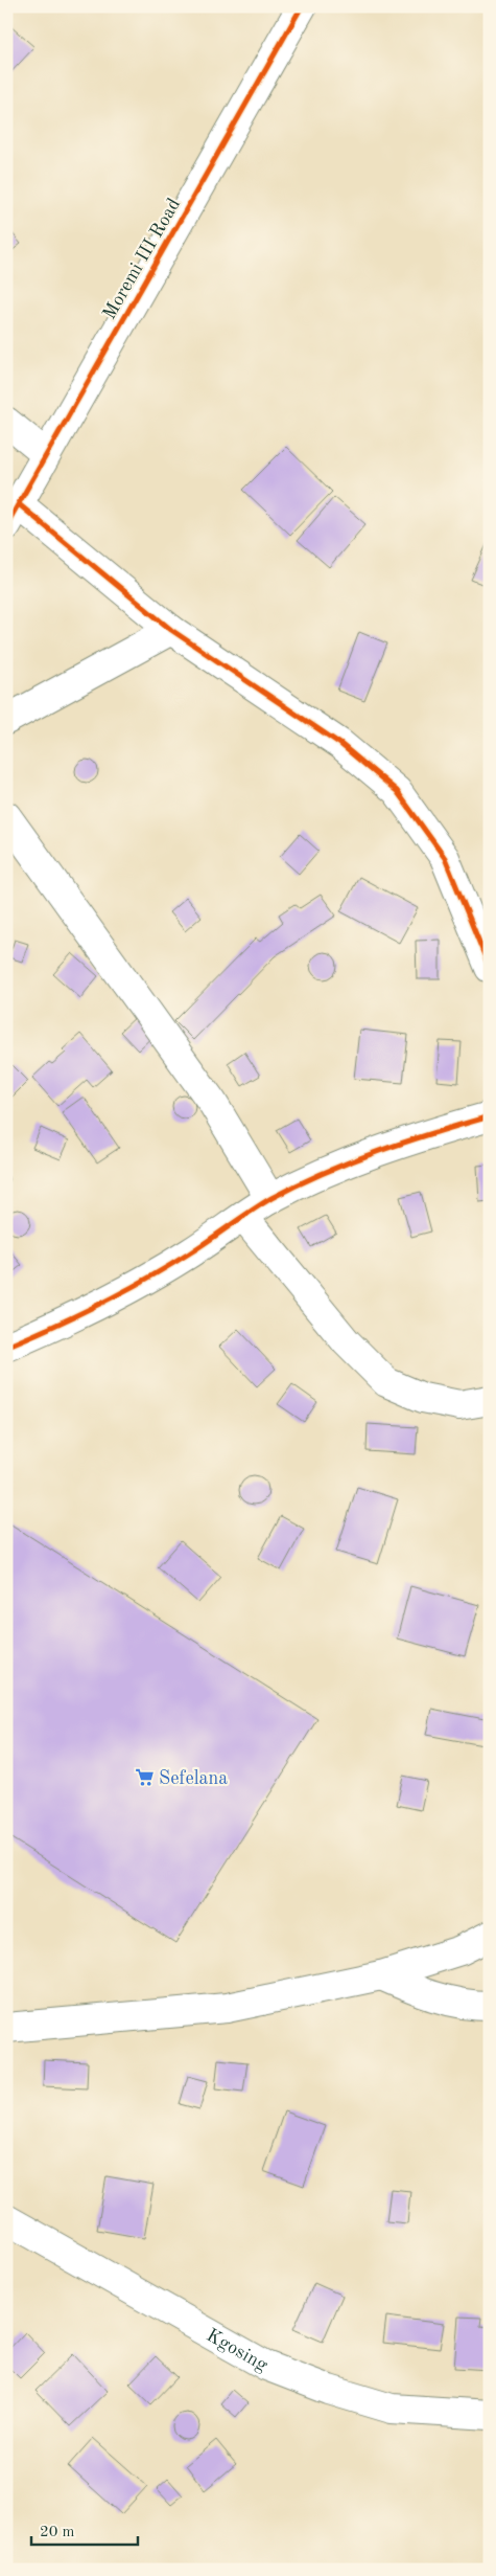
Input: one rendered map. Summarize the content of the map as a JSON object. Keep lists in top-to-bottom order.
{
  "streets": {
    "street": ["Moremi III Road", "Kgosing"]
  },
  "places": {
    "supermarket": ["Sefelana"]
  },
  "scale_bar": "20 m"
}
